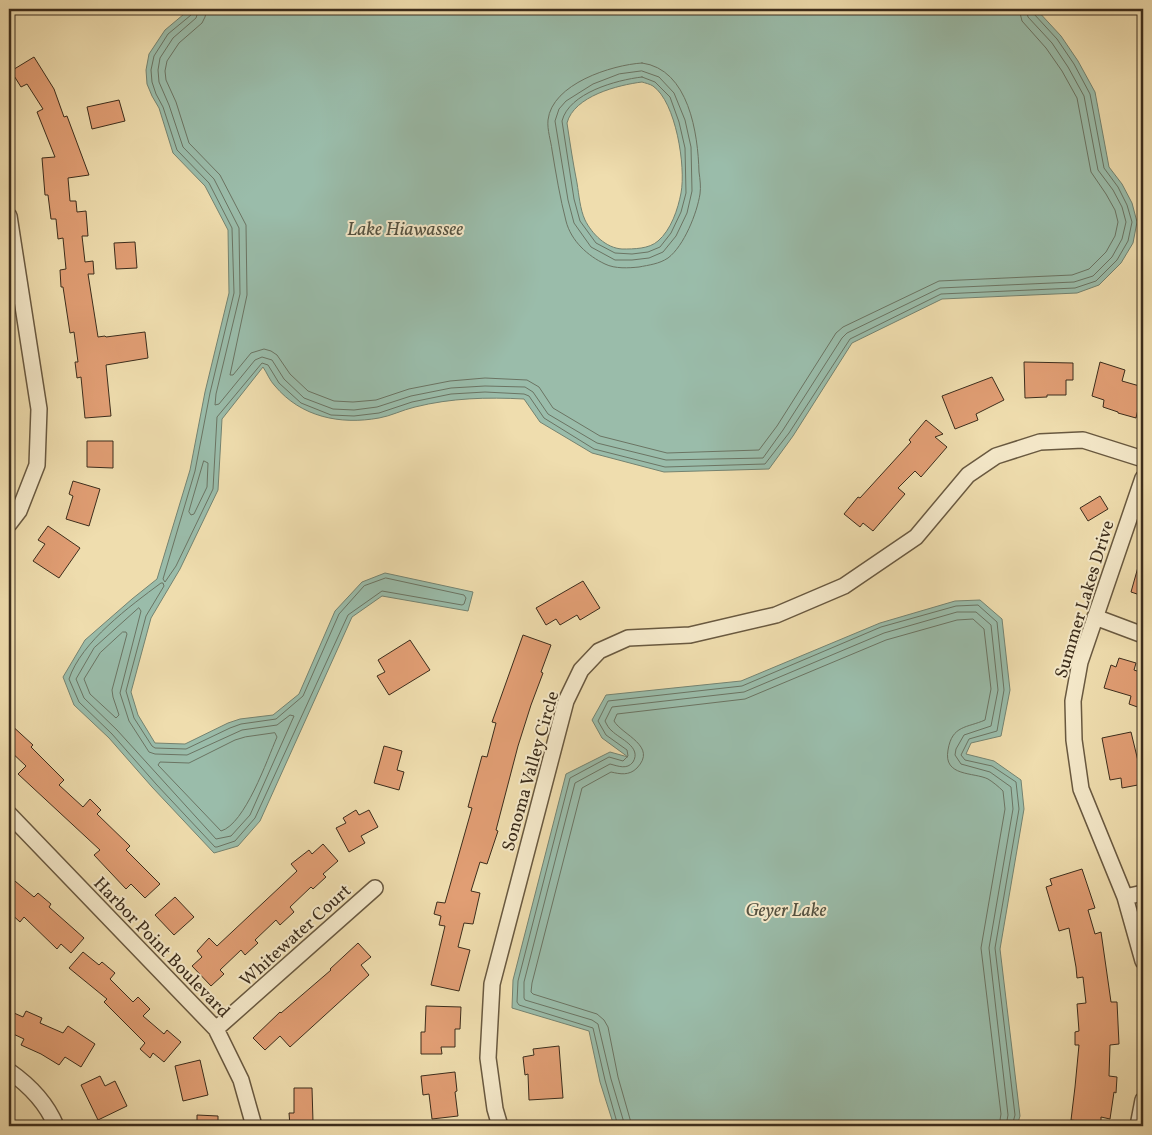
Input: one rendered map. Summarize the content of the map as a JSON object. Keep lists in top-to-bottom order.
{
  "streets": {
    "street": [
      "Summer Lakes Drive",
      "Sonoma Valley Circle",
      "Whitewater Court",
      "Harbor Point Boulevard"
    ]
  },
  "crossings": [
    ["Whitewater Court", "Harbor Point Boulevard"]
  ],
  "water": ["Lake Hiawassee", "Geyer Lake"]
}
